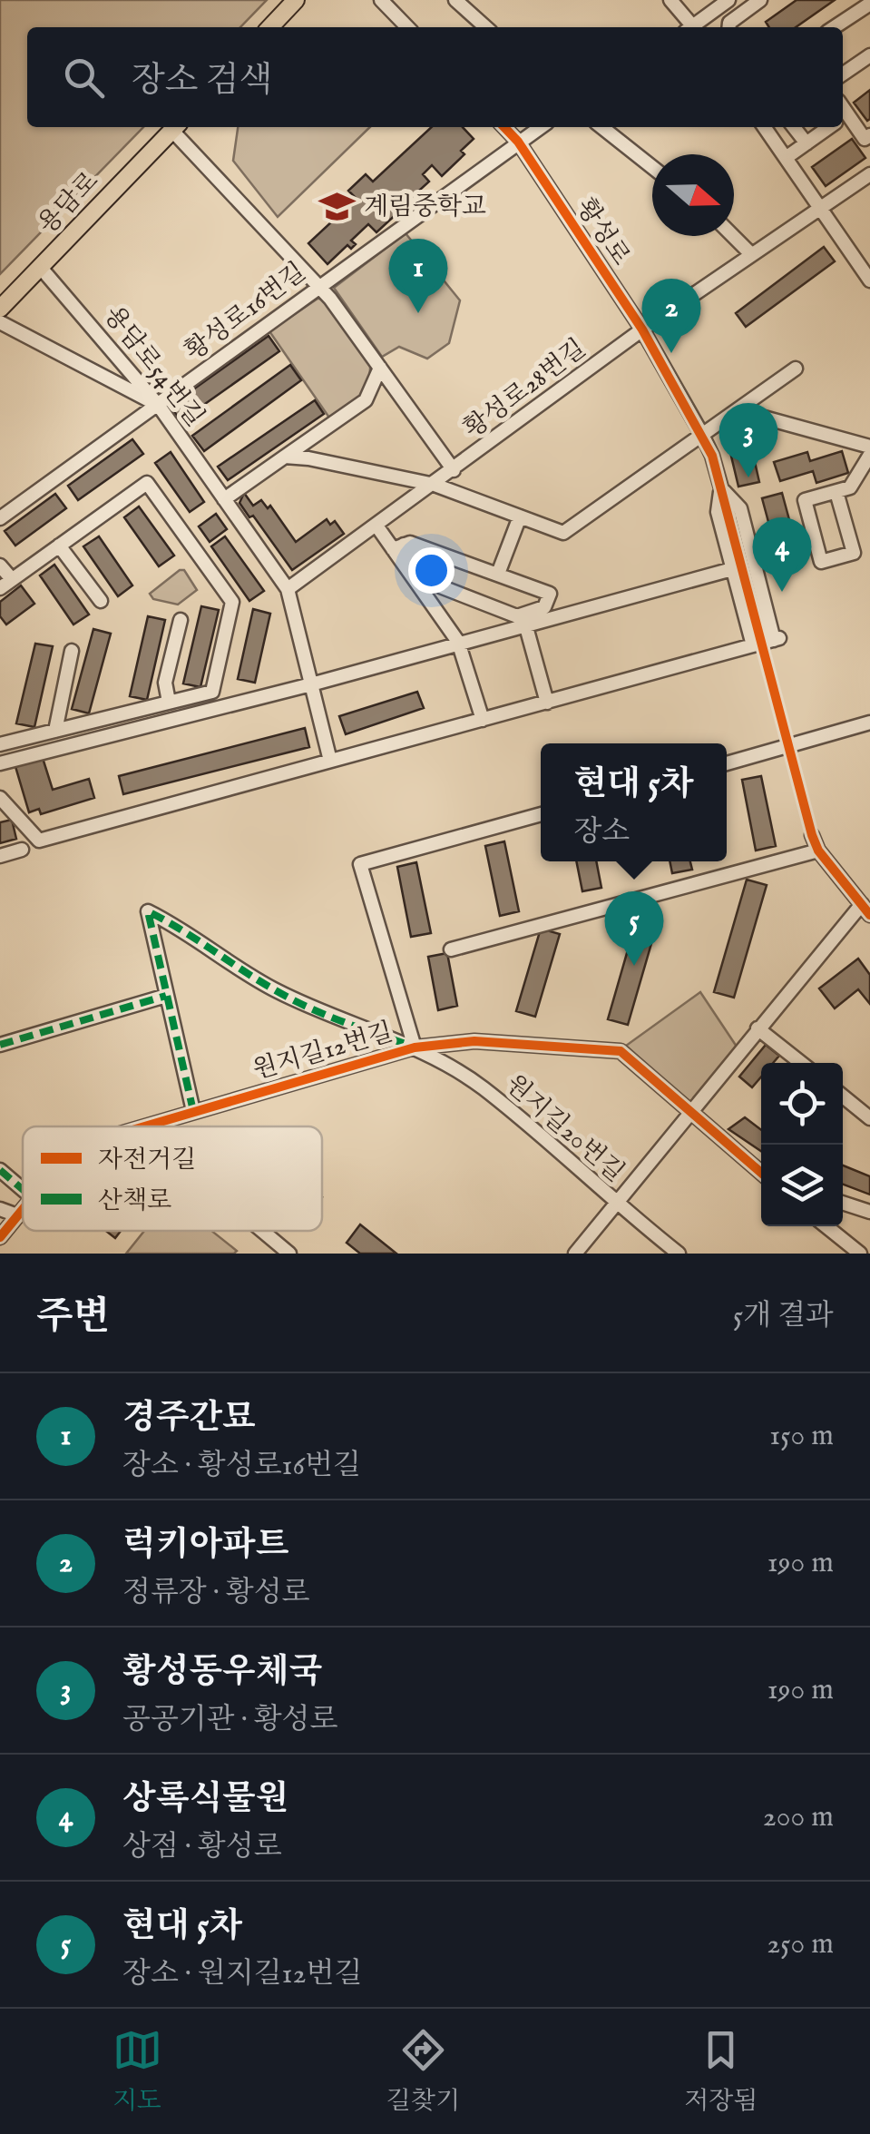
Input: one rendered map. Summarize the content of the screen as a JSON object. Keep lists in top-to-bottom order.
{
  "streets": {
    "main road": ["용담로"],
    "street": [
      "황성로",
      "황성로16번길",
      "용담로54번길",
      "황성로28번길",
      "원지길12번길",
      "원지길20번길"
    ]
  },
  "crossings": [
    ["용담로", "황성로16번길"],
    ["용담로", "용담로54번길"],
    ["용담로", "황성로28번길"],
    ["황성로", "황성로16번길"],
    ["황성로", "황성로28번길"],
    ["황성로16번길", "용담로54번길"],
    ["용담로54번길", "황성로28번길"],
    ["원지길12번길", "원지길20번길"]
  ],
  "places": {
    "school or university": ["계림중학교"]
  },
  "legend": ["자전거길", "산책로"],
  "north": "right",
  "page": {
    "search": "장소 검색",
    "pins": [
      "1",
      "2",
      "3",
      "4",
      "5"
    ],
    "popup": ["현대 5차", "장소"],
    "heading": ["주변", "5개 결과"],
    "list": [
      {
        "mark": "1",
        "name": "경주간묘",
        "note": "장소 · 황성로16번길",
        "value": "150 m"
      },
      {
        "mark": "2",
        "name": "럭키아파트",
        "note": "정류장 · 황성로",
        "value": "190 m"
      },
      {
        "mark": "3",
        "name": "황성동우체국",
        "note": "공공기관 · 황성로",
        "value": "190 m"
      },
      {
        "mark": "4",
        "name": "상록식물원",
        "note": "상점 · 황성로",
        "value": "200 m"
      },
      {
        "mark": "5",
        "name": "현대 5차",
        "note": "장소 · 원지길12번길",
        "value": "250 m"
      }
    ],
    "nav": ["지도", "길찾기", "저장됨"]
  }
}
